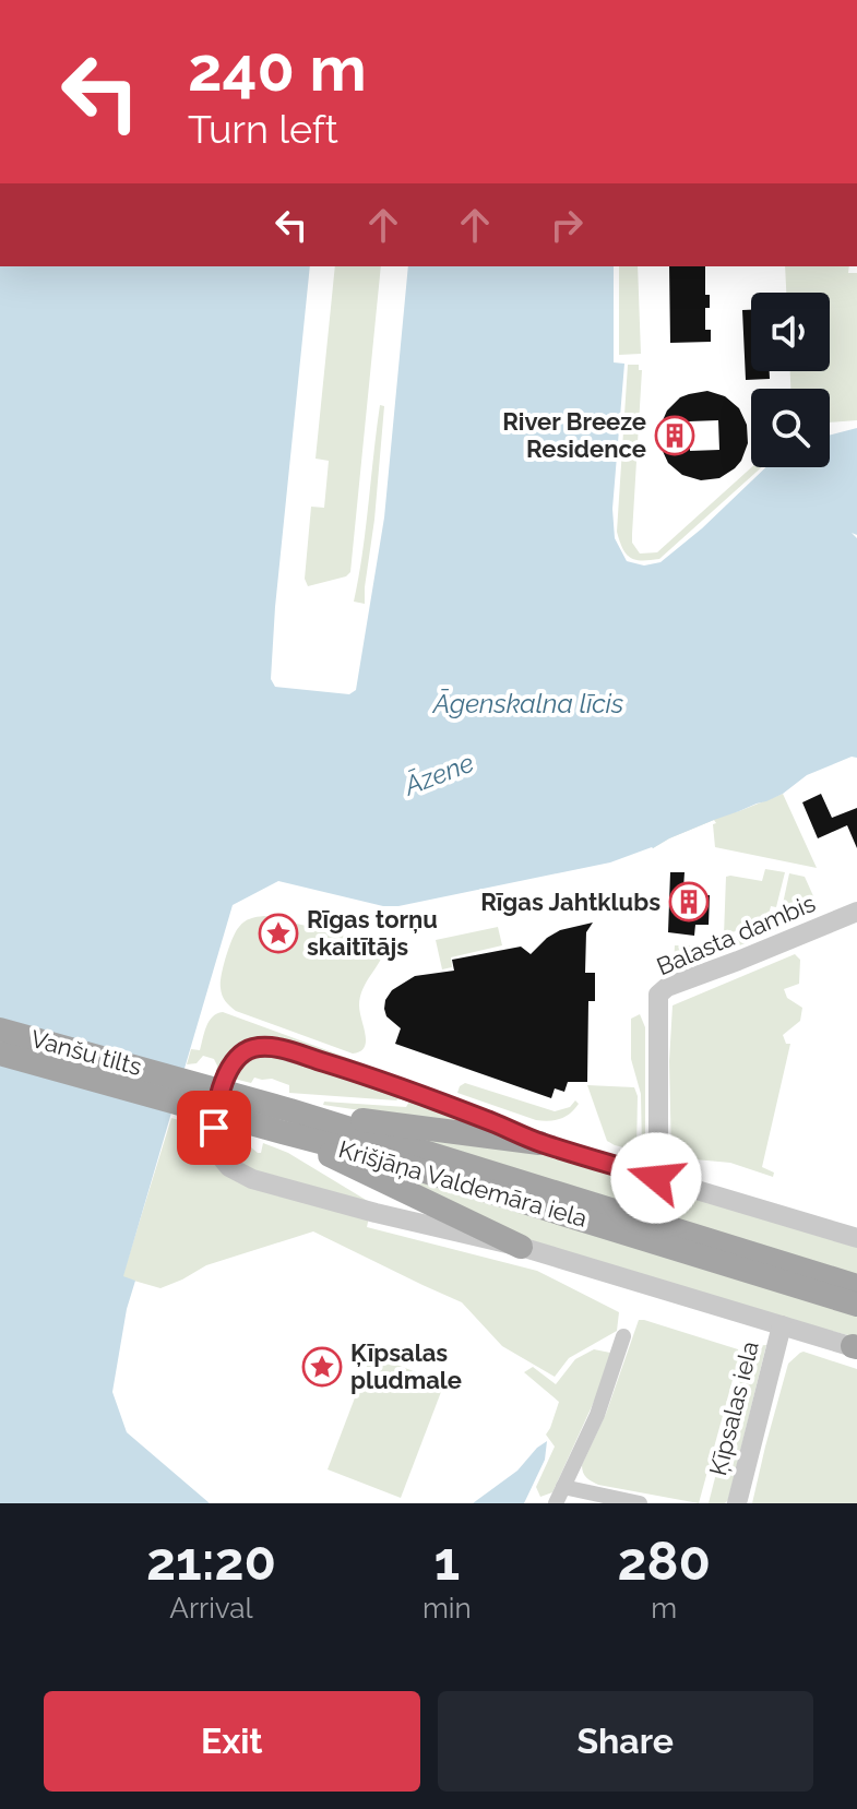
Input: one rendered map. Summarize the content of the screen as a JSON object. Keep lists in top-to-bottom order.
{
  "streets": {
    "main road": ["Vanšu tilts", "Krišjāņa Valdemāra iela"],
    "street": ["Balasta dambis", "Ķīpsalas iela"]
  },
  "crossings": [
    ["Vanšu tilts", "Krišjāņa Valdemāra iela"]
  ],
  "water": ["Āgenskalna līcis", "Āzene"],
  "places": {
    "building": ["River Breeze Residence", "Rīgas Jahtklubs"],
    "place": ["Rīgas torņu skaitītājs", "Ķīpsalas pludmale"]
  },
  "page": {
    "turn": ["240 m", "Turn left"],
    "eta": [
      "21:20",
      "Arrival",
      "1",
      "min",
      "280",
      "m"
    ],
    "buttons": ["Exit", "Share"]
  }
}
